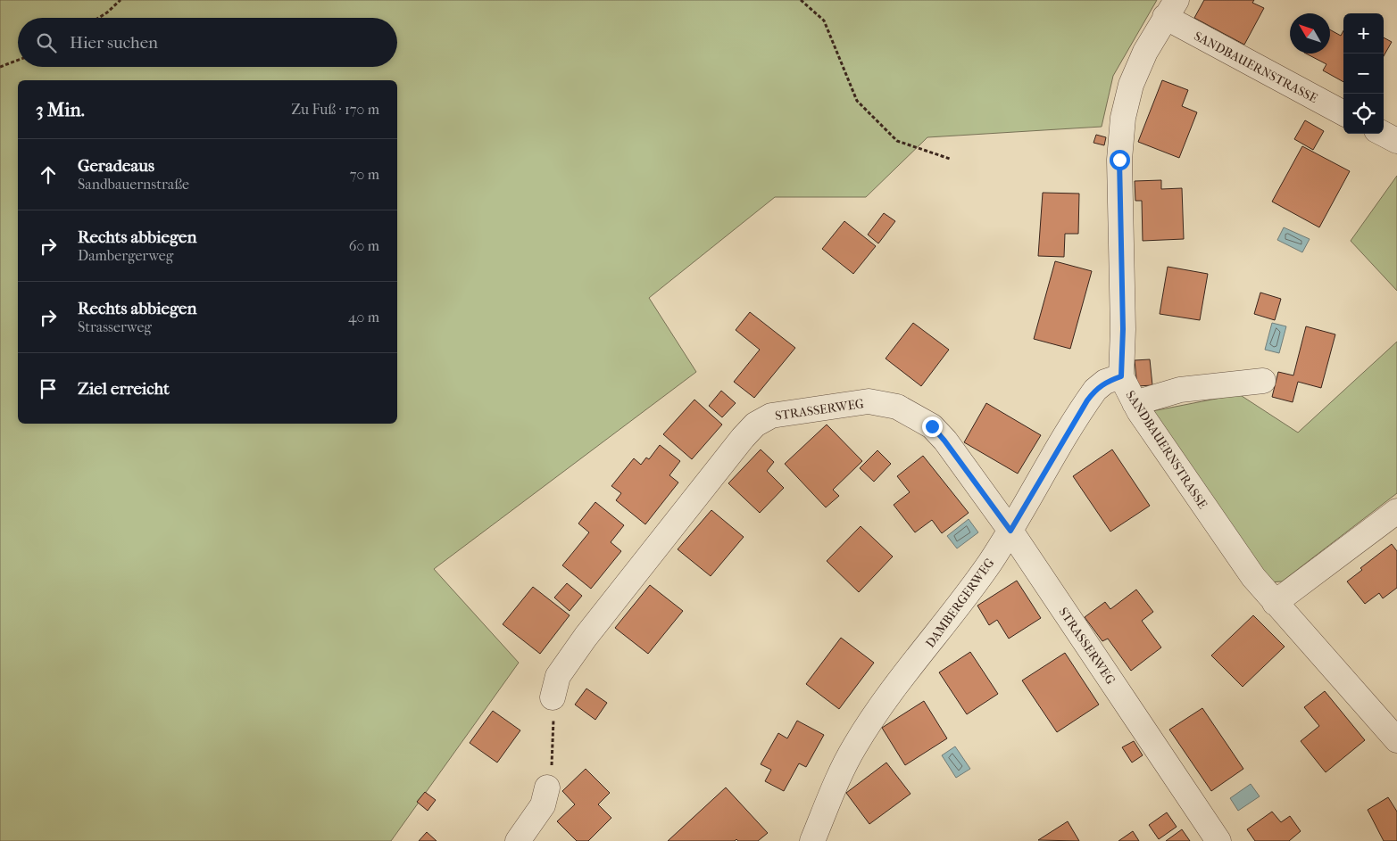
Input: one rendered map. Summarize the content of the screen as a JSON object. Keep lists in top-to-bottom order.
{
  "streets": {
    "street": ["SANDBAUERNSTRASSE", "STRASSERWEG", "DAMBERGERWEG"]
  },
  "crossings": [
    ["SANDBAUERNSTRASSE", "DAMBERGERWEG"],
    ["STRASSERWEG", "DAMBERGERWEG"]
  ],
  "north": "top left",
  "page": {
    "map_buttons": ["+", "−"],
    "search": "Hier suchen",
    "heading": ["3 Min.", "Zu Fuß · 170 m"],
    "list": [
      ["Geradeaus", "Sandbauernstraße", "70 m"],
      ["Rechts abbiegen", "Dambergerweg", "60 m"],
      ["Rechts abbiegen", "Strasserweg", "40 m"],
      "Ziel erreicht"
    ]
  }
}
